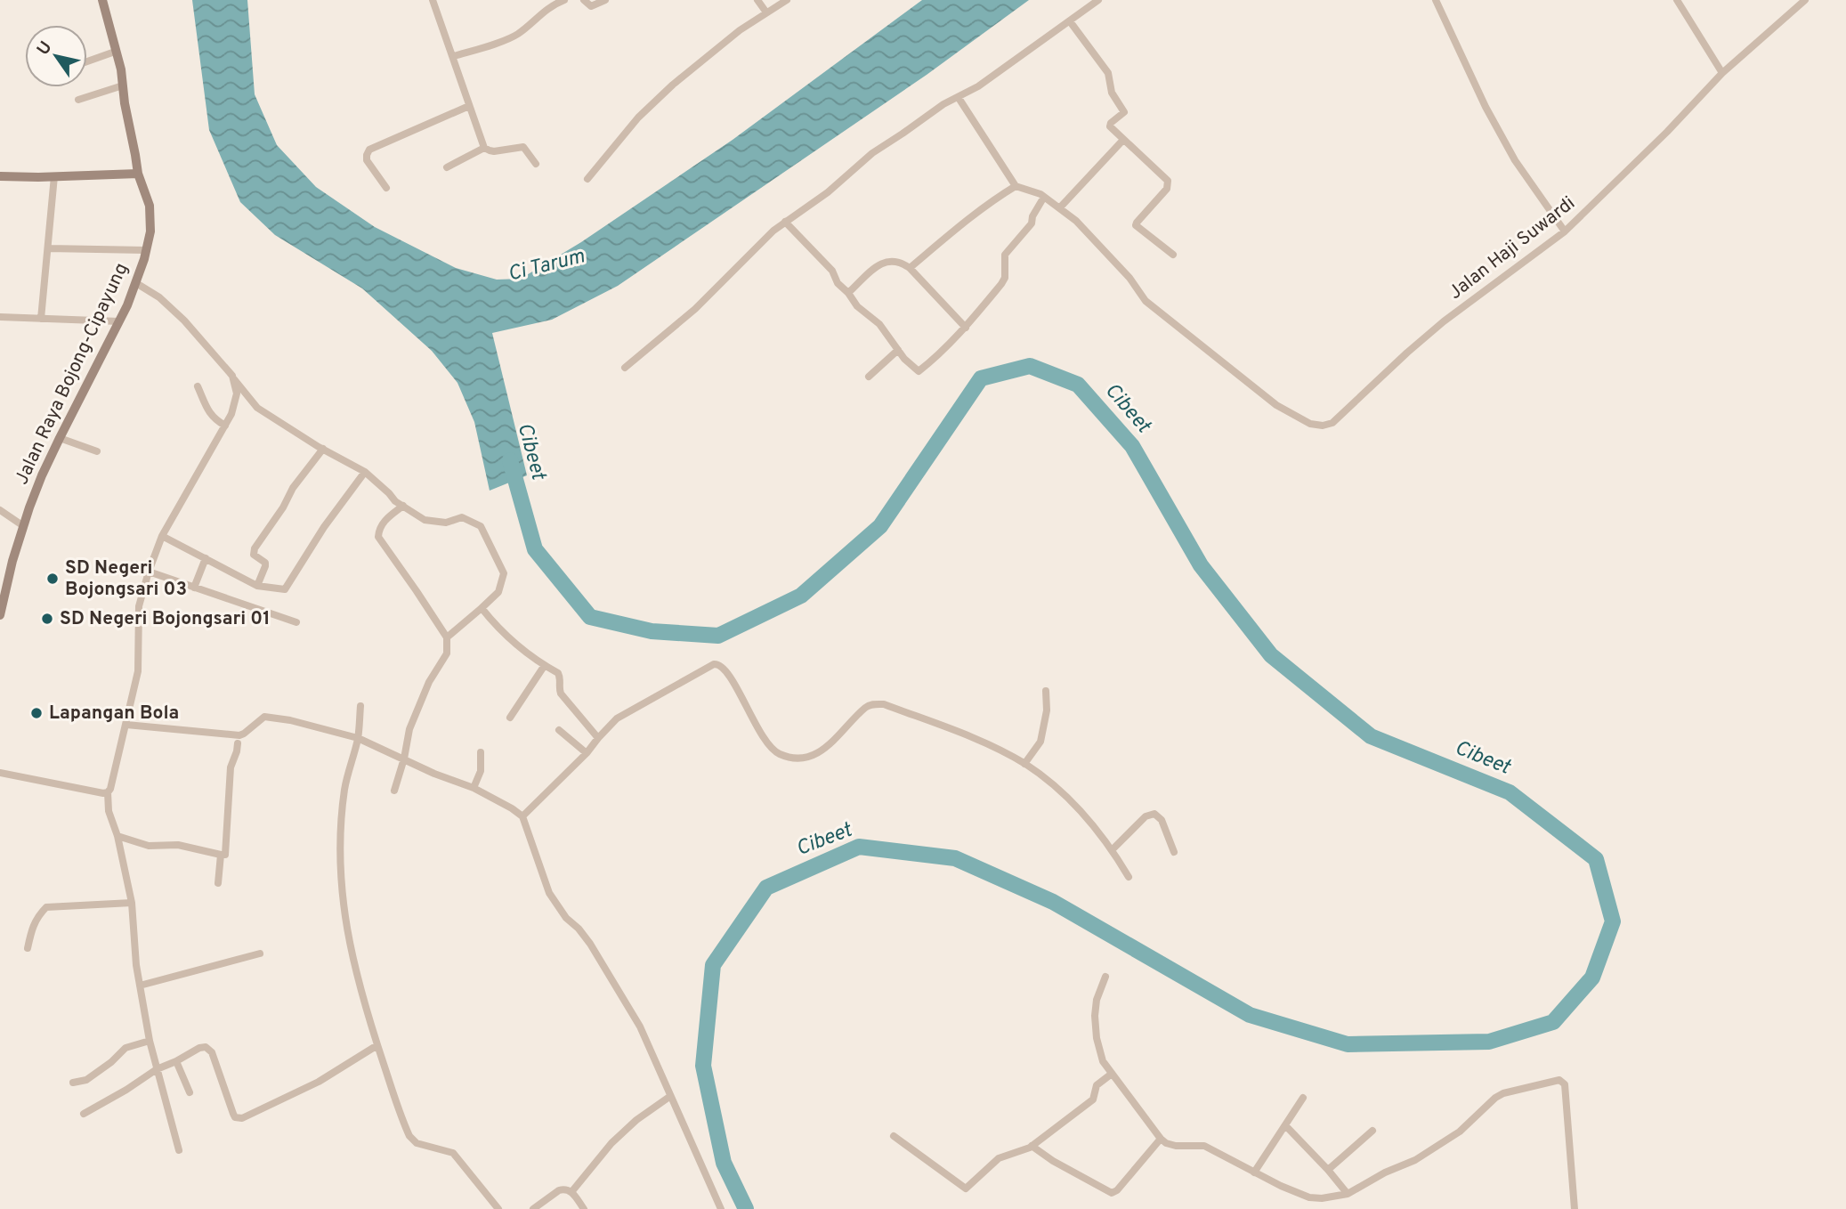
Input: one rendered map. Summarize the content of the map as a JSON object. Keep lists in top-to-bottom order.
{
  "streets": {
    "street": ["Jalan Haji Suwardi", "Jalan Raya Bojong-Cipayung"]
  },
  "water": ["Ci Tarum", "Cibeet"],
  "places": ["SD Negeri Bojongsari 03", "SD Negeri Bojongsari 01", "Lapangan Bola"],
  "north": "top left"
}
